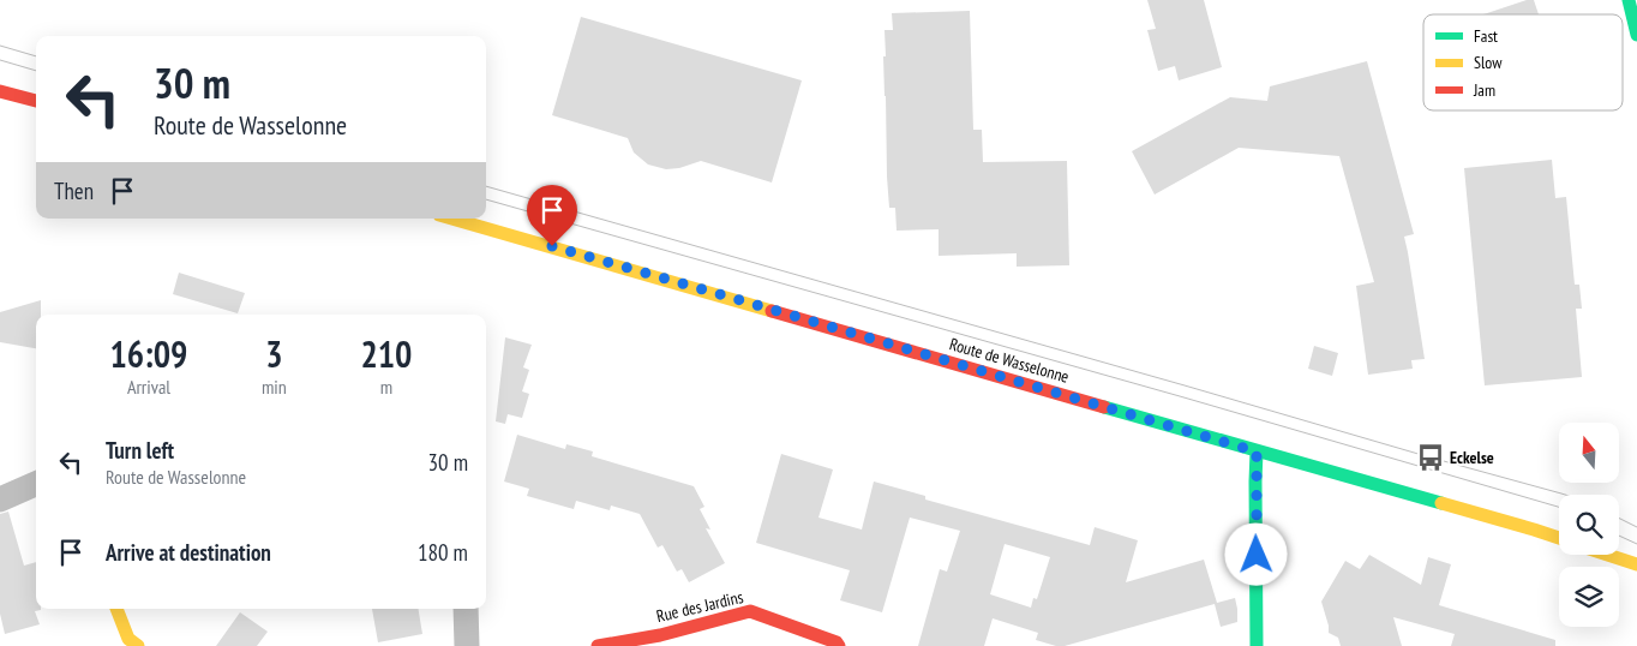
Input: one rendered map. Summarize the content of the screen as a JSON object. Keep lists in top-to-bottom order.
{
  "streets": {
    "main road": ["Route de Wasselonne", "Rue des Jardins"]
  },
  "places": {
    "bus stop": ["Eckelse"]
  },
  "legend": ["Fast", "Slow", "Jam"],
  "north": "top",
  "page": {
    "turn": ["30 m", "Route de Wasselonne"],
    "then": "Then",
    "eta": [
      "16:09",
      "Arrival",
      "3",
      "min",
      "210",
      "m"
    ],
    "list": [
      {
        "name": "Turn left",
        "note": "Route de Wasselonne",
        "value": "30 m"
      },
      {
        "name": "Arrive at destination",
        "value": "180 m"
      }
    ]
  }
}
